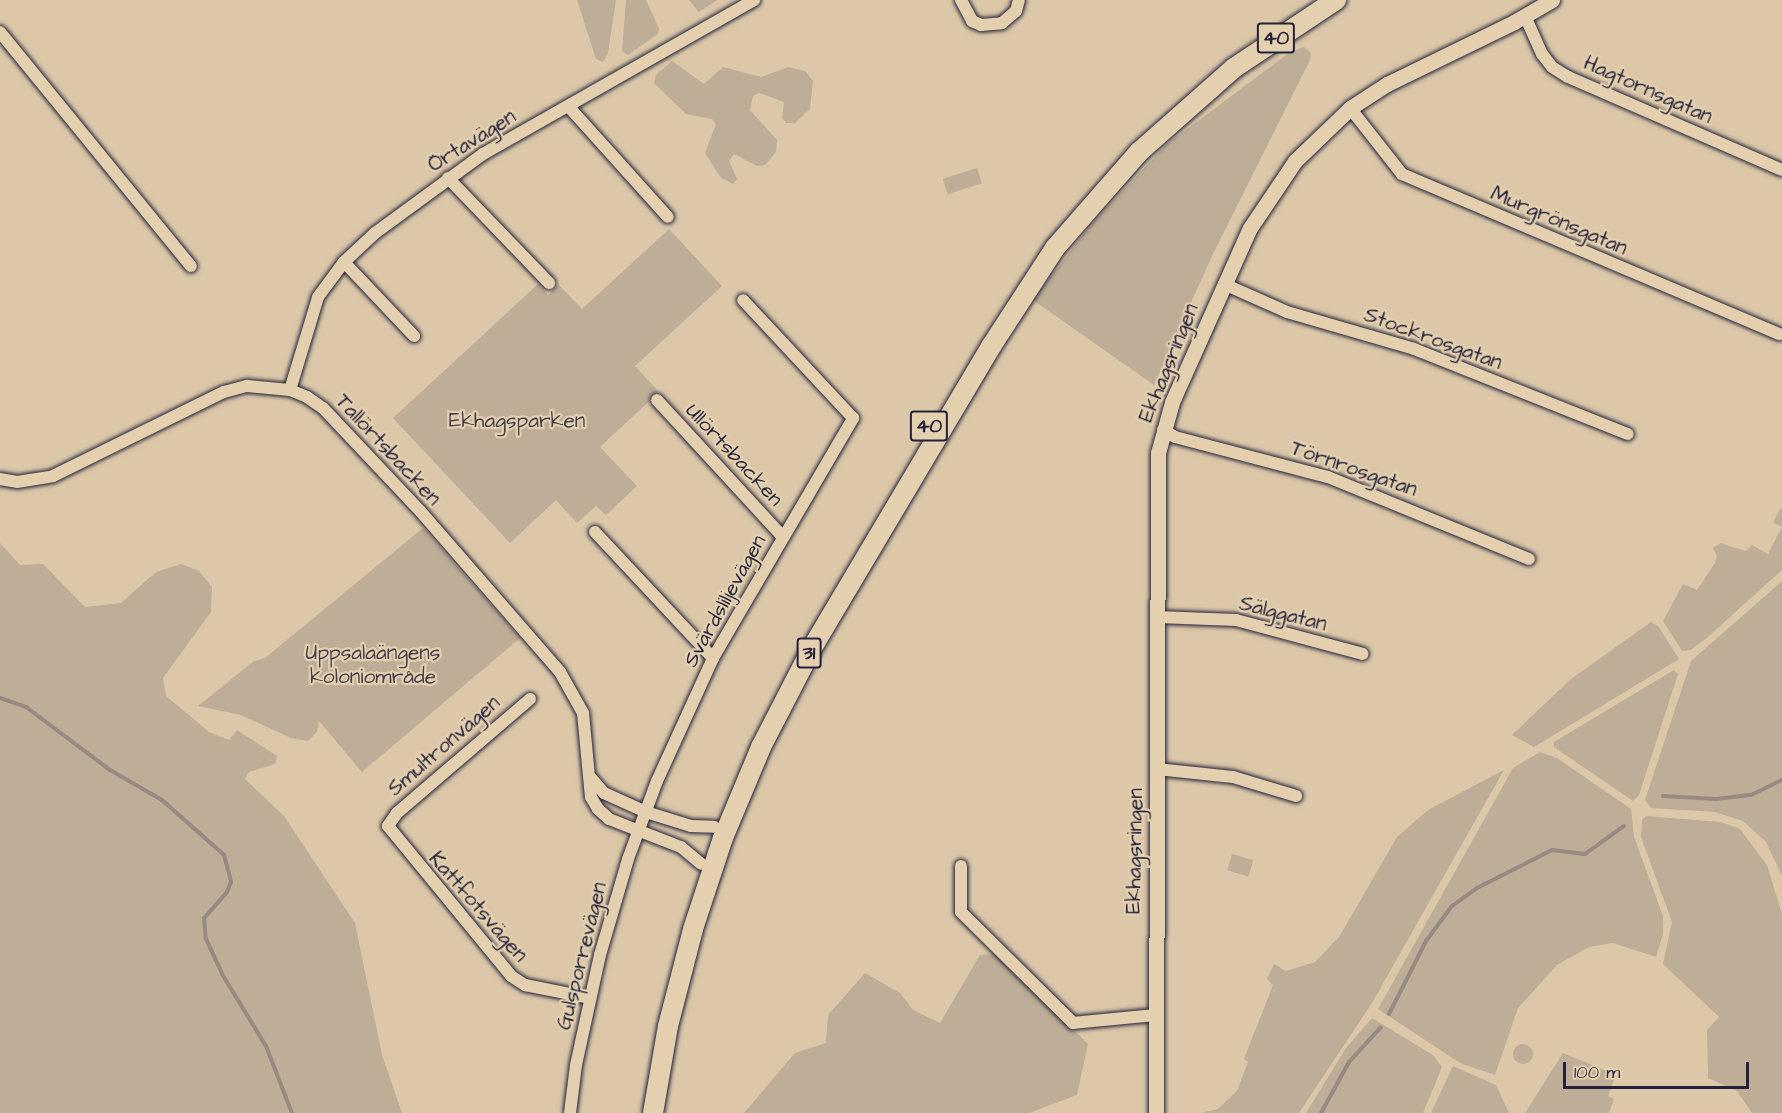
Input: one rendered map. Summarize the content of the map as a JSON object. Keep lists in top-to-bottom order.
{
  "streets": {
    "highway": ["40", "31"],
    "street": [
      "Hagtornsgatan",
      "Örtavägen",
      "Murgrönsgatan",
      "Stockrosgatan",
      "Ekhagsringen",
      "Tallörtsbacken",
      "Ullörtsbacken",
      "Törnrosgatan",
      "Svärdsliljevägen",
      "Sälggatan",
      "Smultronvägen",
      "Kattfotsvägen",
      "Gulsporrevägen"
    ]
  },
  "crossings": [
    ["40", "31"],
    ["Hagtornsgatan", "Ekhagsringen"],
    ["Örtavägen", "Tallörtsbacken"],
    ["Murgrönsgatan", "Ekhagsringen"],
    ["Stockrosgatan", "Ekhagsringen"],
    ["Ekhagsringen", "Törnrosgatan"],
    ["Ekhagsringen", "Sälggatan"],
    ["Tallörtsbacken", "Gulsporrevägen"],
    ["Ullörtsbacken", "Svärdsliljevägen"],
    ["Svärdsliljevägen", "Gulsporrevägen"],
    ["Smultronvägen", "Kattfotsvägen"],
    ["Kattfotsvägen", "Gulsporrevägen"]
  ],
  "parks": ["Ekhagsparken", "Uppsalaängens koloniområde"],
  "scale_bar": "100 m"
}
